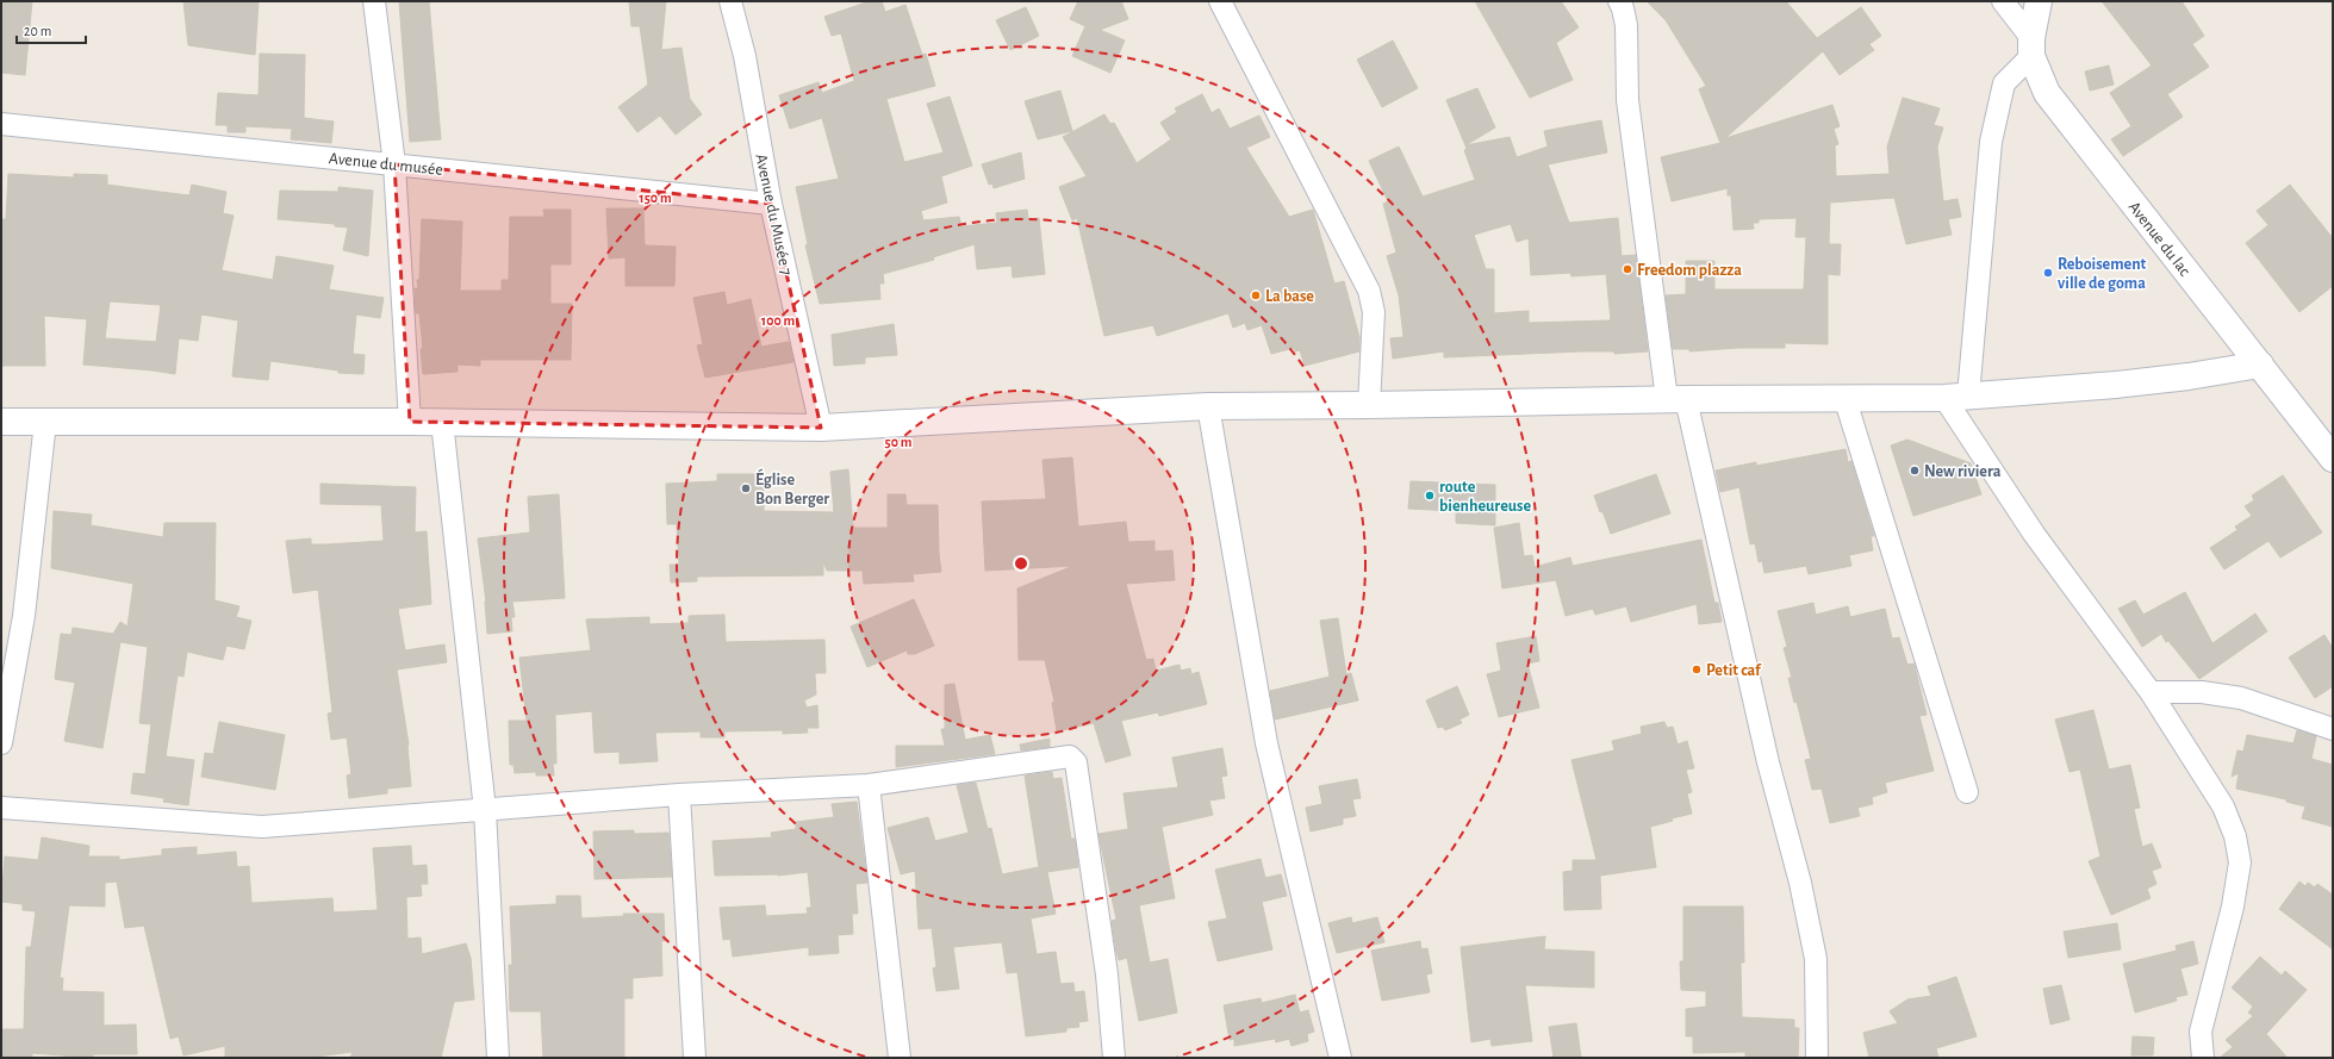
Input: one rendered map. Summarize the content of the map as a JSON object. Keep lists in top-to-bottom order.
{
  "streets": {
    "street": ["Avenue du musée", "Avenue du Musée 7", "Avenue du lac"]
  },
  "crossings": [
    ["Avenue du musée", "Avenue du Musée 7"]
  ],
  "places": [
    "Freedom plazza",
    "Reboisement ville de goma",
    "La base",
    "New riviera",
    "Église Bon Berger",
    "route bienheureuse",
    "Petit caf"
  ],
  "scale_bar": "20 m",
  "rings": ["150 m", "100 m", "50 m"]
}
